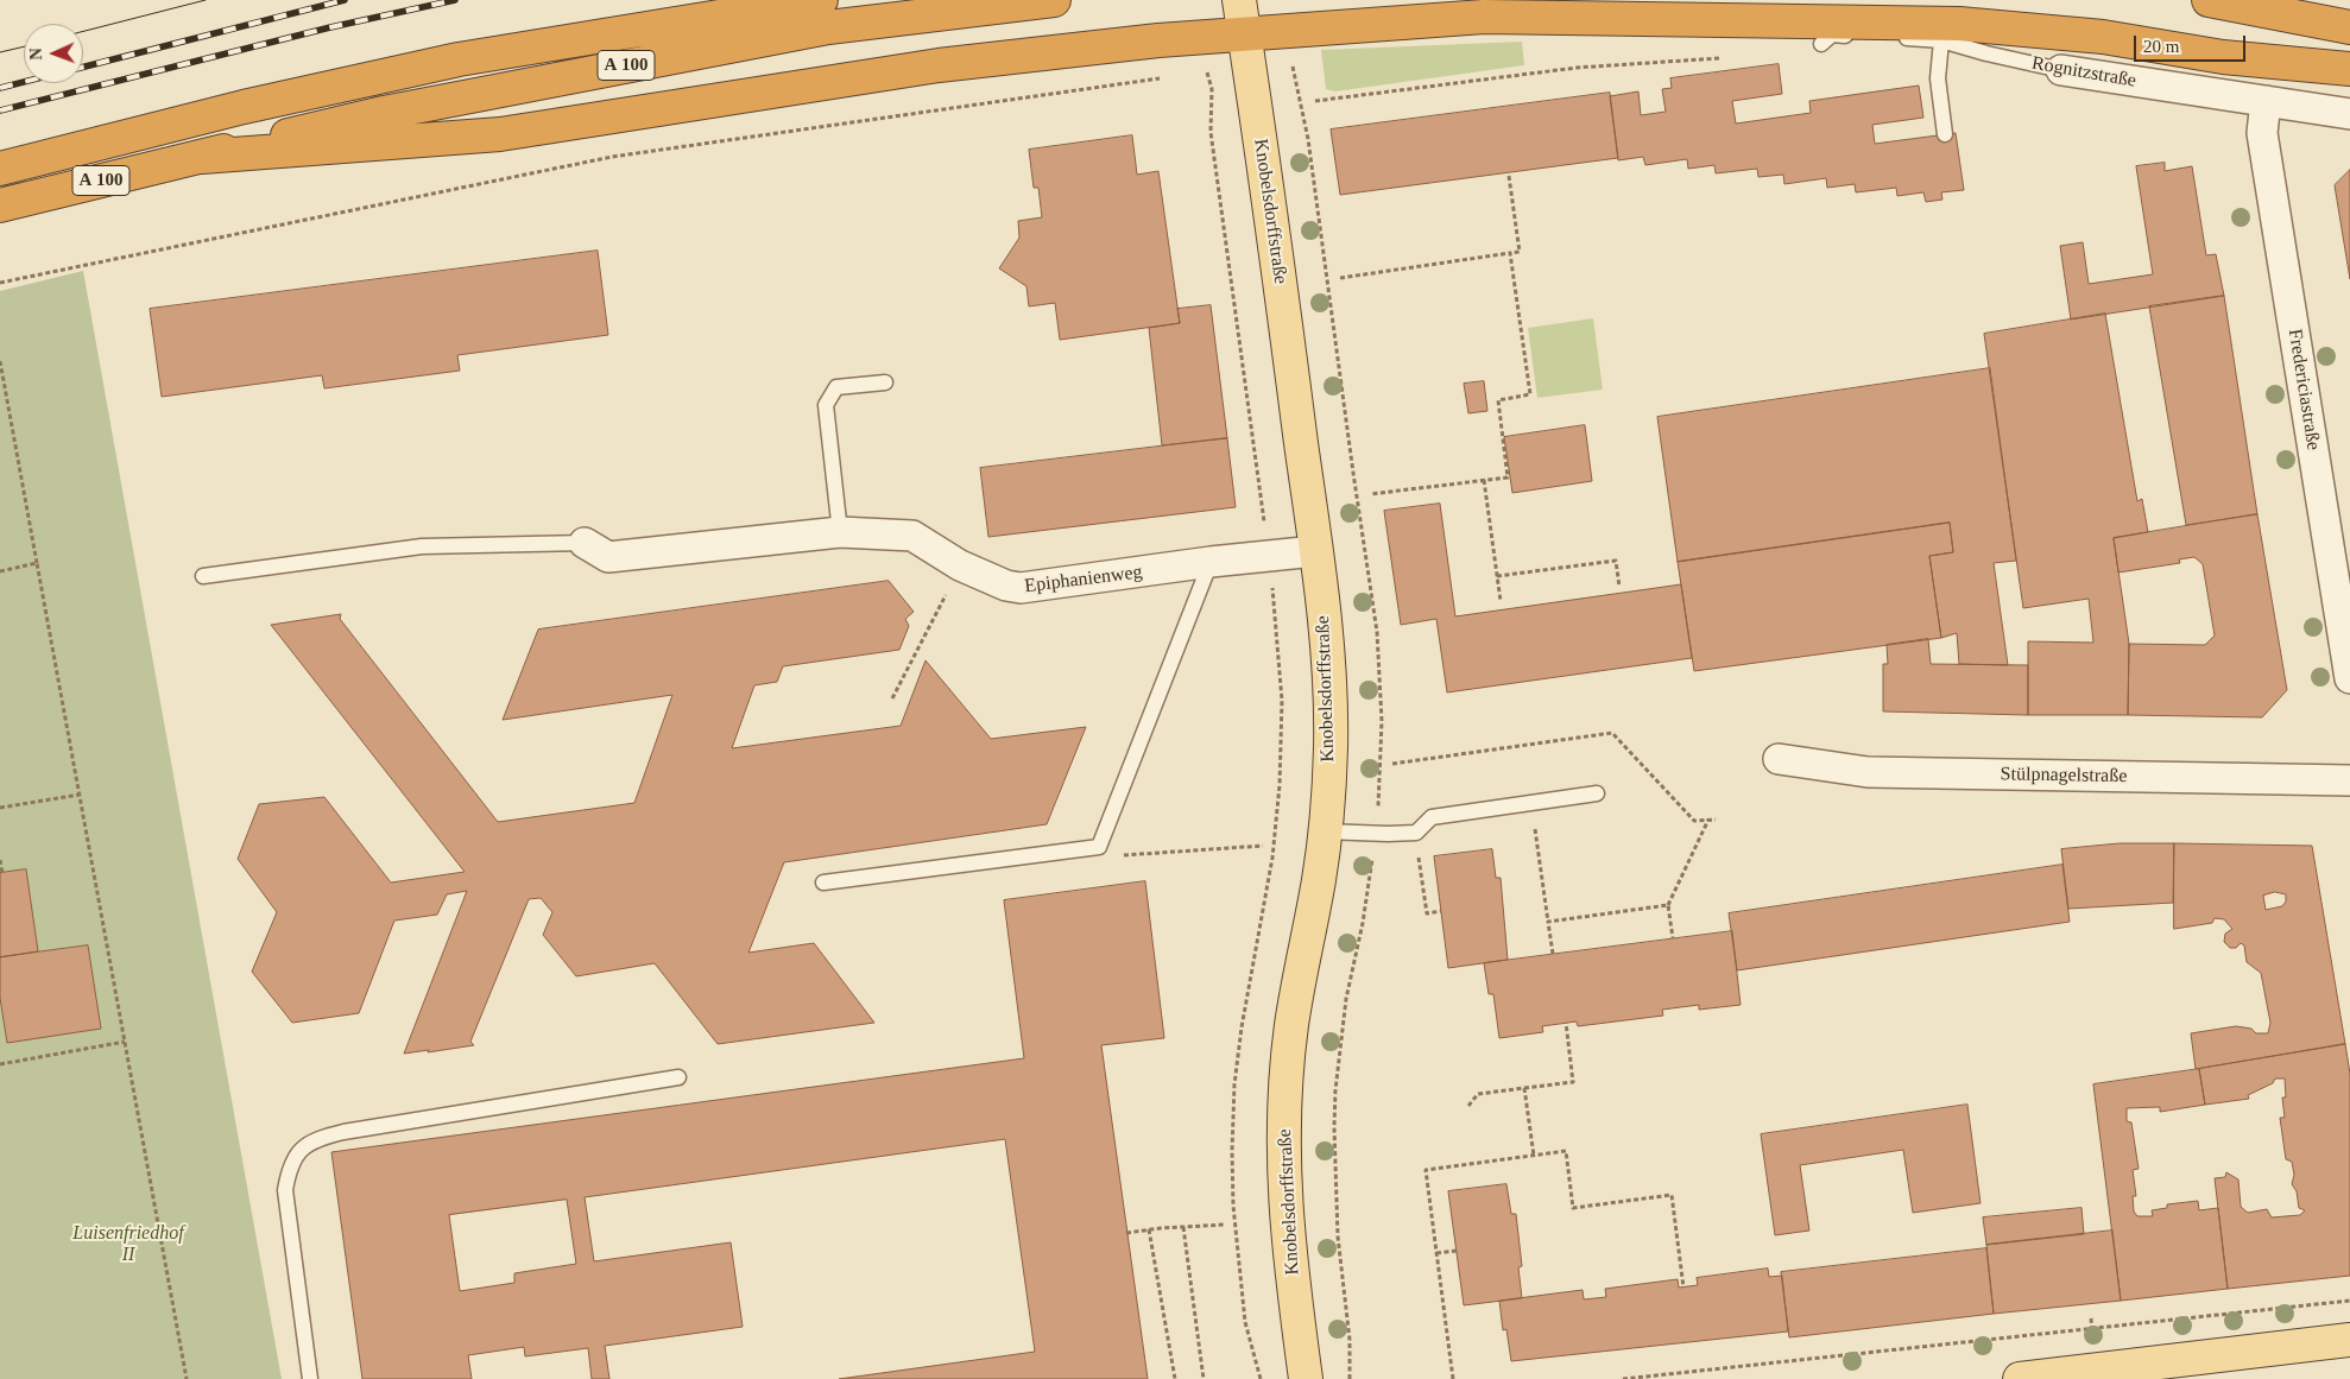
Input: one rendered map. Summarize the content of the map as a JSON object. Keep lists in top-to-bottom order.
{
  "streets": {
    "highway": ["A 100"],
    "main road": ["Knobelsdorffstraße"],
    "street": [
      "Rognitzstraße",
      "Fredericiastraße",
      "Epiphanienweg",
      "Stülpnagelstraße"
    ]
  },
  "crossings": [
    ["Rognitzstraße", "Fredericiastraße"],
    ["Knobelsdorffstraße", "Epiphanienweg"]
  ],
  "parks": ["Luisenfriedhof II"],
  "scale_bar": "20 m",
  "north": "left"
}
